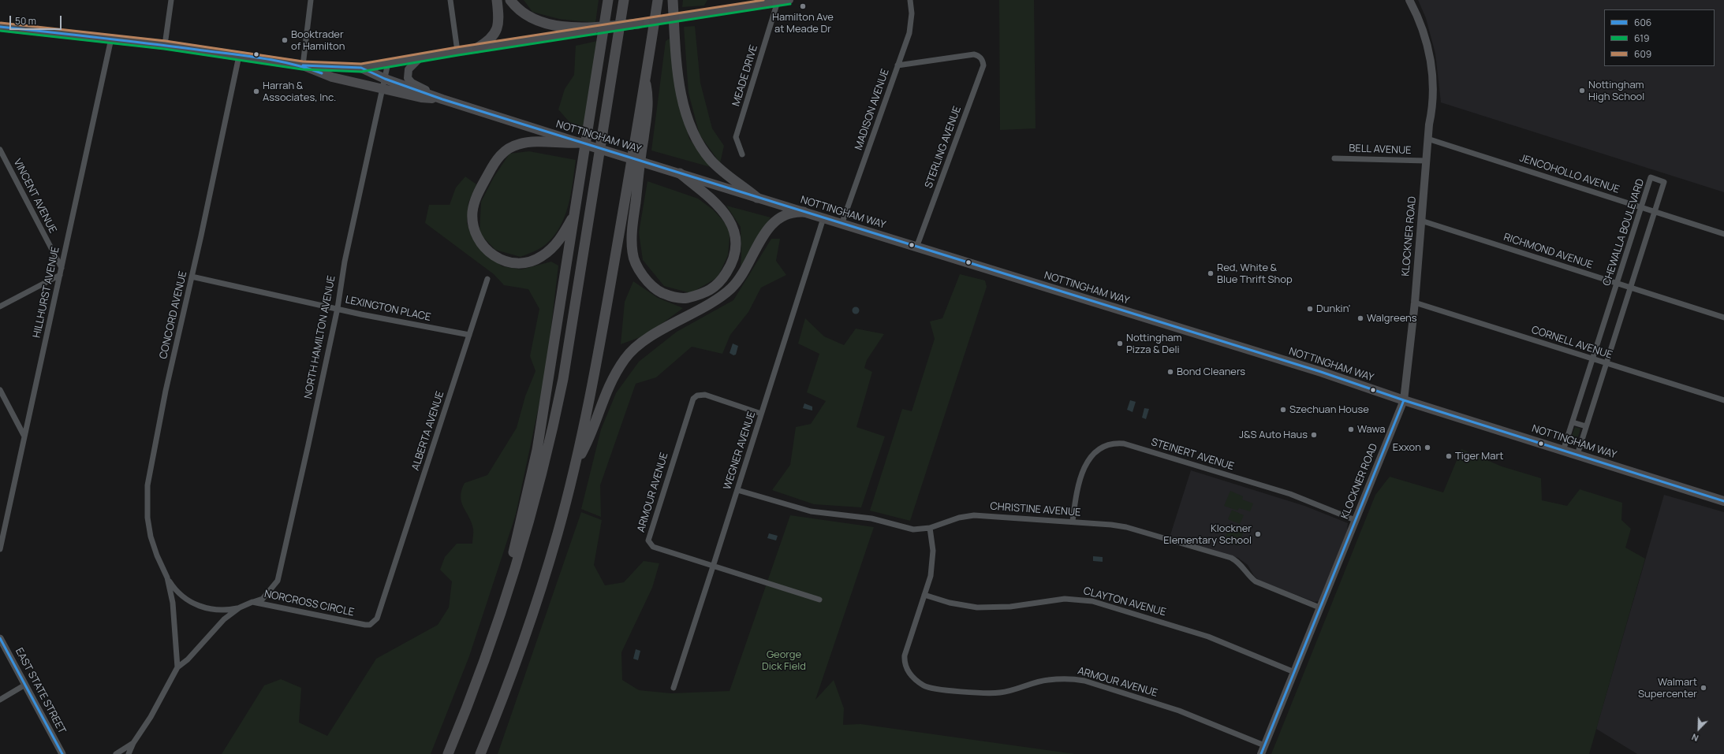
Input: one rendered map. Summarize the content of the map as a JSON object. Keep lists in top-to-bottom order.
{
  "streets": {
    "main road": ["NOTTINGHAM WAY", "KLOCKNER ROAD"],
    "street": [
      "MEADE DRIVE",
      "MADISON AVENUE",
      "STERLING AVENUE",
      "BELL AVENUE",
      "JENCOHOLLO AVENUE",
      "VINCENT AVENUE",
      "CHEWALLA BOULEVARD",
      "RICHMOND AVENUE",
      "HILLHURST AVENUE",
      "LEXINGTON PLACE",
      "CONCORD AVENUE",
      "NORTH HAMILTON AVENUE",
      "CORNELL AVENUE",
      "ALBERTA AVENUE",
      "WEGNER AVENUE",
      "STEINERT AVENUE",
      "ARMOUR AVENUE",
      "CHRISTINE AVENUE",
      "CLAYTON AVENUE",
      "NORCROSS CIRCLE",
      "EAST STATE STREET"
    ]
  },
  "crossings": [
    ["MADISON AVENUE", "NOTTINGHAM WAY"],
    ["MADISON AVENUE", "STERLING AVENUE"],
    ["NOTTINGHAM WAY", "STERLING AVENUE"],
    ["NOTTINGHAM WAY", "CHEWALLA BOULEVARD"],
    ["NOTTINGHAM WAY", "KLOCKNER ROAD"],
    ["NOTTINGHAM WAY", "HILLHURST AVENUE"],
    ["NOTTINGHAM WAY", "CONCORD AVENUE"],
    ["NOTTINGHAM WAY", "NORTH HAMILTON AVENUE"],
    ["NOTTINGHAM WAY", "WEGNER AVENUE"],
    ["BELL AVENUE", "KLOCKNER ROAD"],
    ["JENCOHOLLO AVENUE", "CHEWALLA BOULEVARD"],
    ["JENCOHOLLO AVENUE", "KLOCKNER ROAD"],
    ["VINCENT AVENUE", "HILLHURST AVENUE"],
    ["CHEWALLA BOULEVARD", "RICHMOND AVENUE"],
    ["CHEWALLA BOULEVARD", "CORNELL AVENUE"],
    ["KLOCKNER ROAD", "RICHMOND AVENUE"],
    ["KLOCKNER ROAD", "CORNELL AVENUE"],
    ["KLOCKNER ROAD", "STEINERT AVENUE"],
    ["KLOCKNER ROAD", "ARMOUR AVENUE"],
    ["KLOCKNER ROAD", "CHRISTINE AVENUE"],
    ["KLOCKNER ROAD", "CLAYTON AVENUE"],
    ["LEXINGTON PLACE", "CONCORD AVENUE"],
    ["LEXINGTON PLACE", "NORTH HAMILTON AVENUE"],
    ["LEXINGTON PLACE", "ALBERTA AVENUE"],
    ["CONCORD AVENUE", "NORCROSS CIRCLE"],
    ["NORTH HAMILTON AVENUE", "NORCROSS CIRCLE"],
    ["ALBERTA AVENUE", "NORCROSS CIRCLE"],
    ["WEGNER AVENUE", "ARMOUR AVENUE"],
    ["WEGNER AVENUE", "CHRISTINE AVENUE"],
    ["STEINERT AVENUE", "CHRISTINE AVENUE"],
    ["ARMOUR AVENUE", "CHRISTINE AVENUE"],
    ["ARMOUR AVENUE", "CLAYTON AVENUE"]
  ],
  "parks": ["George Dick Field"],
  "places": [
    "Hamilton Ave at Meade Dr",
    "Booktrader of Hamilton",
    "Nottingham High School",
    "Harrah & Associates, Inc.",
    "Red, White & Blue Thrift Shop",
    "Dunkin'",
    "Walgreens",
    "Nottingham Pizza & Deli",
    "Bond Cleaners",
    "Szechuan House",
    "Wawa",
    "J&S Auto Haus",
    "Exxon",
    "Tiger Mart",
    "Klockner Elementary School",
    "Walmart Supercenter"
  ],
  "lines": ["transit line 609", "transit line 619", "transit line 606"],
  "legend": ["606", "619", "609"],
  "scale_bar": "50 m",
  "north": "bottom left"
}
